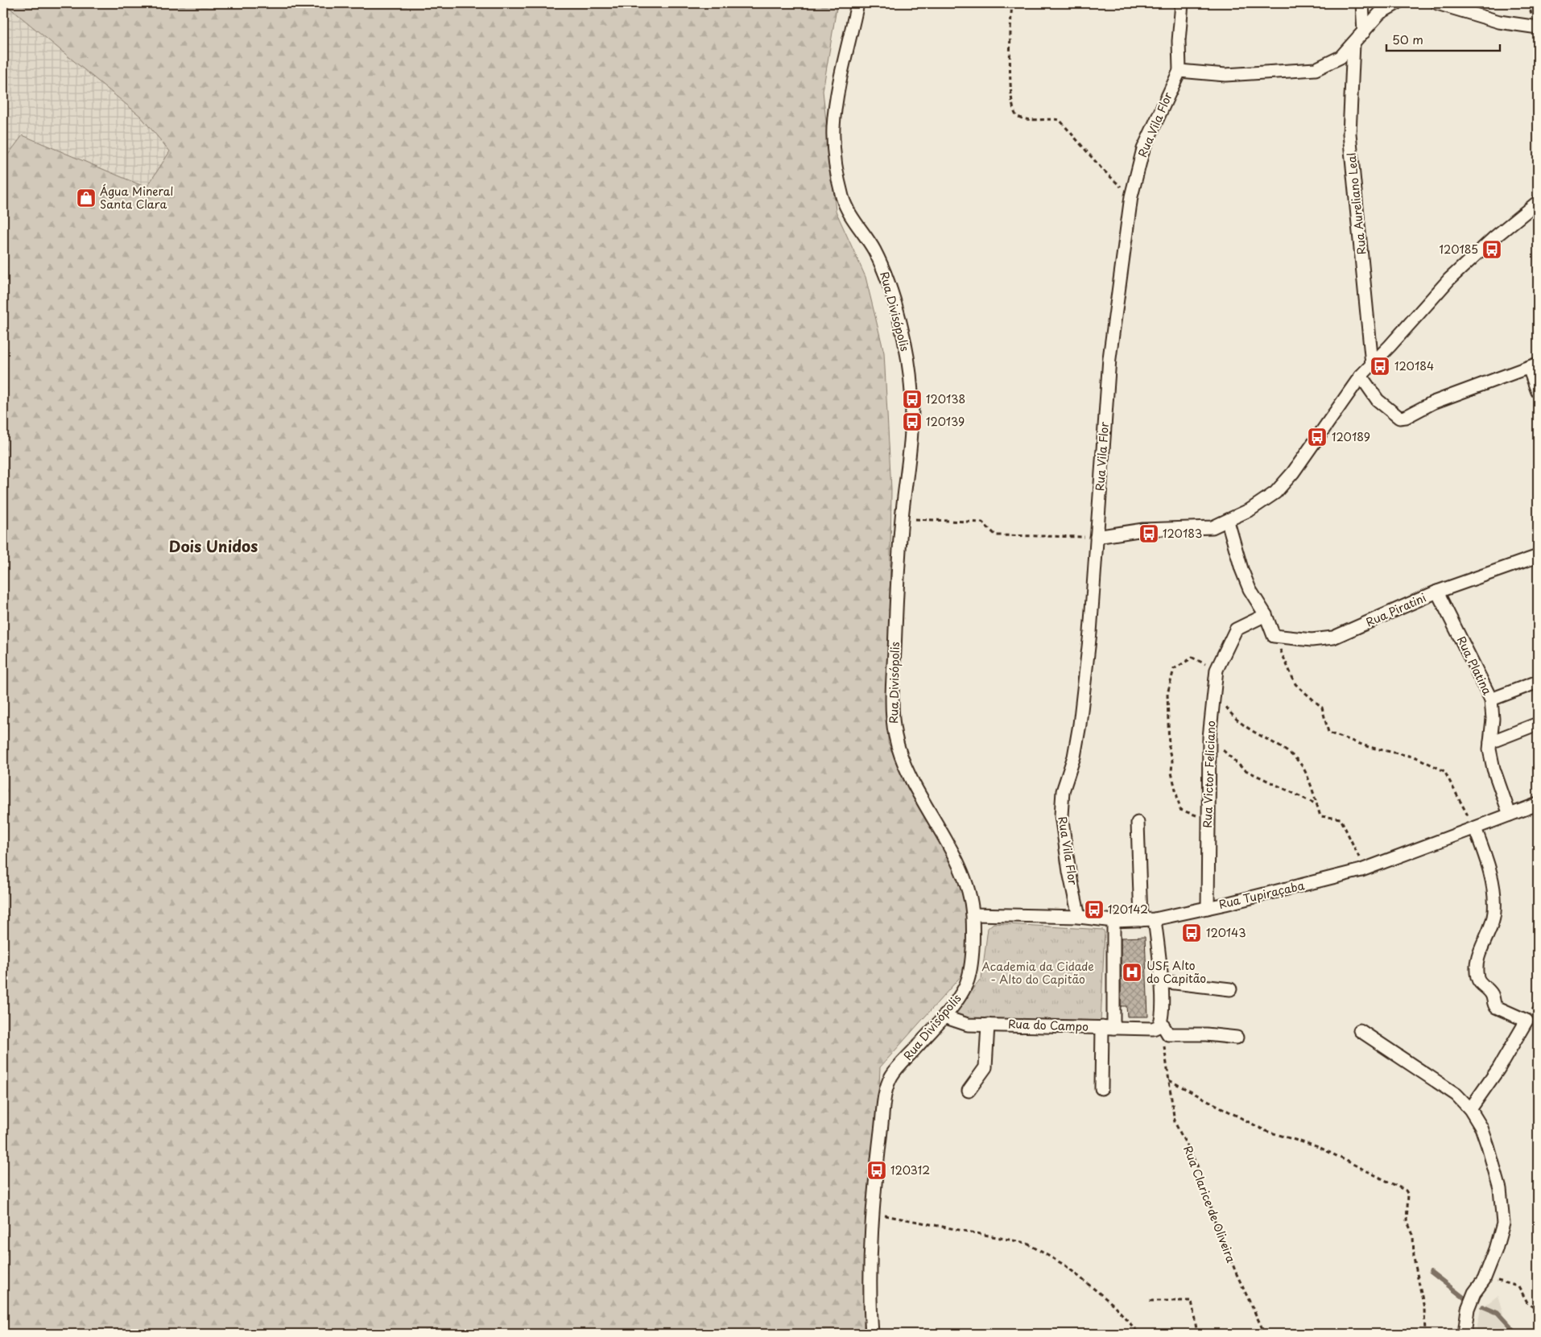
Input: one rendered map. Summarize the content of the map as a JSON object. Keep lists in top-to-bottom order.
{
  "streets": {
    "street": [
      "Rua Vila Flor",
      "Rua Aureliano Leal",
      "Rua Divisópolis",
      "Rua Piratini",
      "Rua Platina",
      "Rua Victor Feliciano",
      "Rua Tupiraçaba",
      "Rua do Campo"
    ],
    "path": ["Rua Clarice de Oliveira"]
  },
  "crossings": [
    ["Rua Vila Flor", "Rua Tupiraçaba"],
    ["Rua Divisópolis", "Rua Tupiraçaba"],
    ["Rua Divisópolis", "Rua do Campo"],
    ["Rua Piratini", "Rua Platina"],
    ["Rua Platina", "Rua Tupiraçaba"],
    ["Rua Victor Feliciano", "Rua Tupiraçaba"],
    ["Rua do Campo", "Rua Clarice de Oliveira"]
  ],
  "districts": ["Dois Unidos"],
  "parks": ["Academia da Cidade - Alto do Capitão"],
  "places": {
    "shop": ["Água Mineral Santa Clara"],
    "bus stop": [
      "120185",
      "120184",
      "120138",
      "120139",
      "120189",
      "120183",
      "120142",
      "120143",
      "120312"
    ],
    "hospital": ["USF Alto do Capitão"]
  },
  "scale_bar": "50 m"
}
